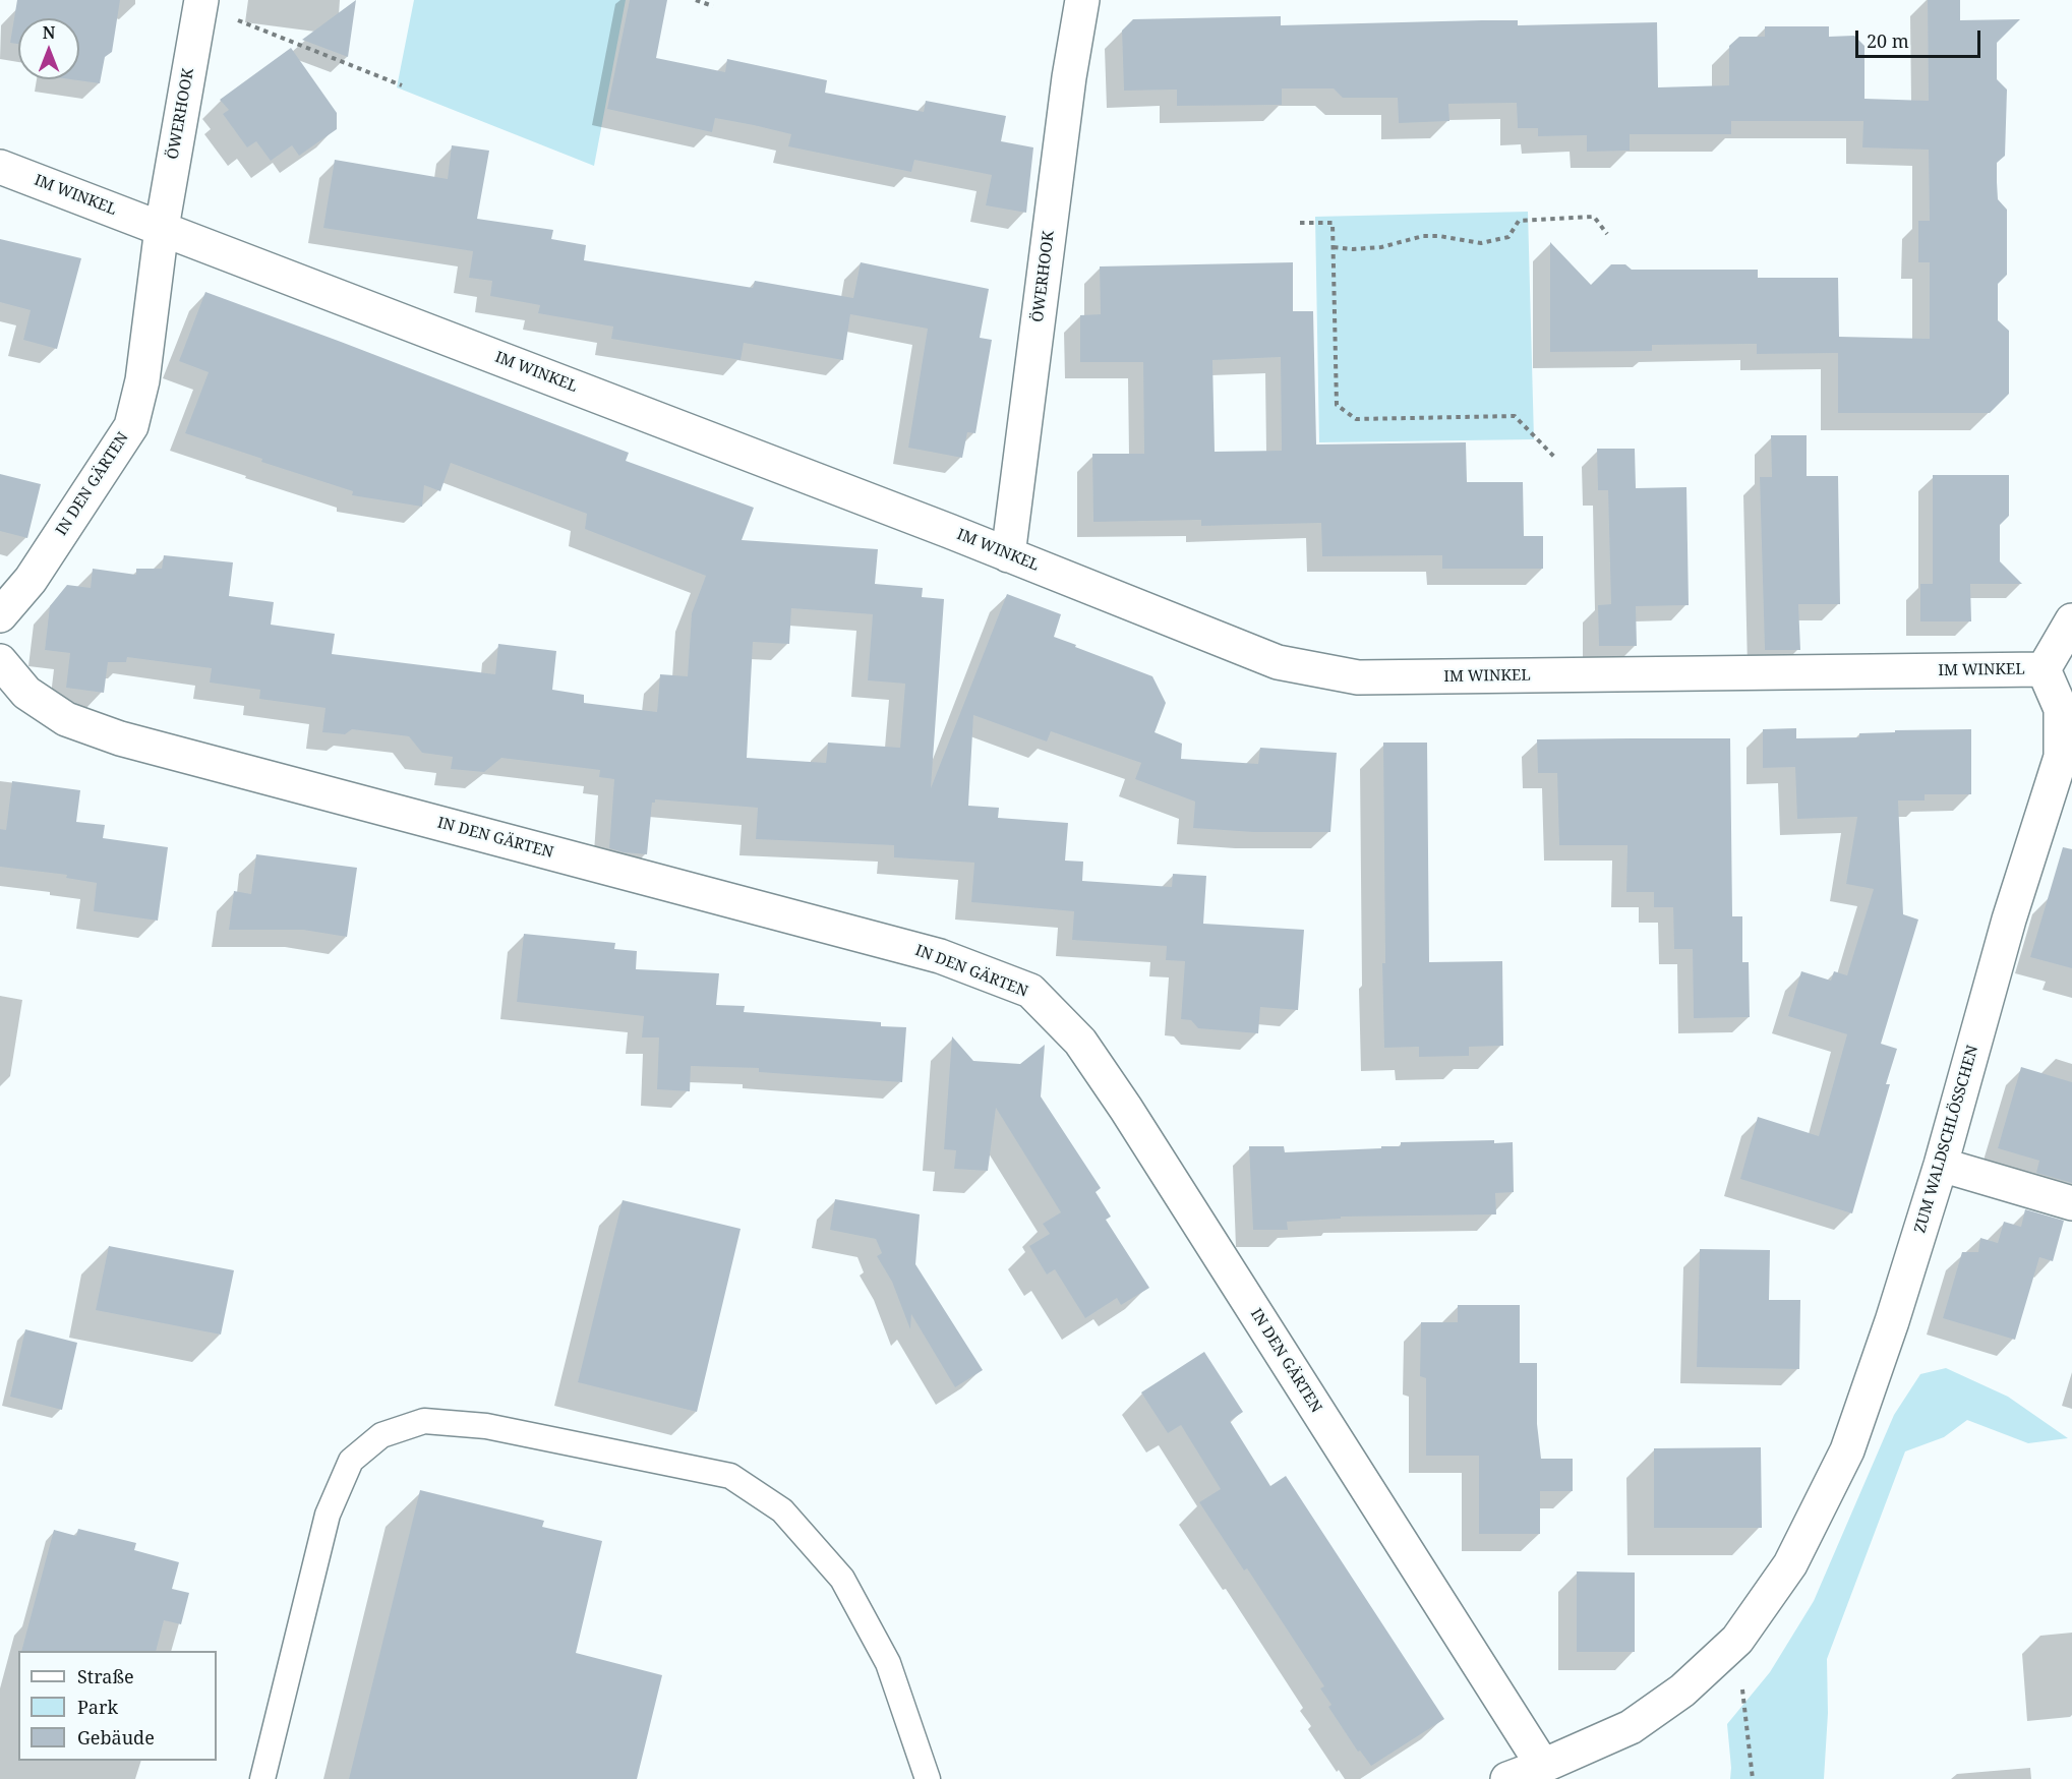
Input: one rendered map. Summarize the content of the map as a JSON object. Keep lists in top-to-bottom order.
{
  "streets": {
    "street": [
      "ÖWERHOOK",
      "IM WINKEL",
      "IN DEN GÄRTEN",
      "ZUM WALDSCHLÖSSCHEN"
    ]
  },
  "crossings": [
    ["ÖWERHOOK", "IM WINKEL"],
    ["ÖWERHOOK", "IN DEN GÄRTEN"],
    ["IM WINKEL", "IN DEN GÄRTEN"],
    ["IM WINKEL", "ZUM WALDSCHLÖSSCHEN"],
    ["IN DEN GÄRTEN", "ZUM WALDSCHLÖSSCHEN"]
  ],
  "legend": ["Straße", "Park", "Gebäude"],
  "scale_bar": "20 m",
  "north": "top"
}
